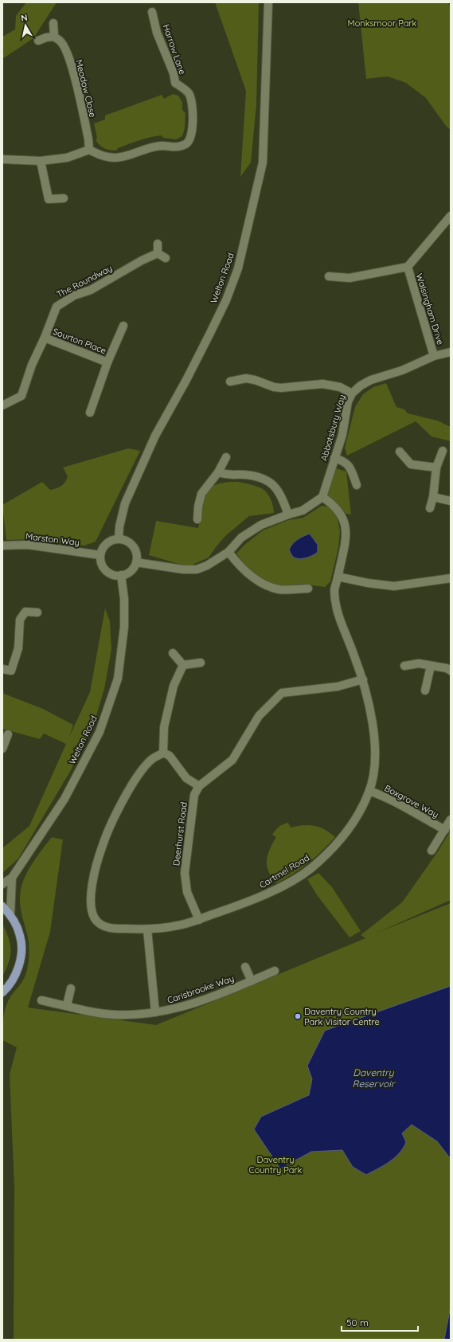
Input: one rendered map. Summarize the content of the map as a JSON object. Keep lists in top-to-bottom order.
{
  "streets": {
    "street": [
      "Harrow Lane",
      "Meadow Close",
      "Welton Road",
      "The Roundway",
      "Walsingham Drive",
      "Sourton Place",
      "Abbotsbury Way",
      "Marston Way",
      "Boxgrove Way",
      "Deerhurst Road",
      "Cartmel Road",
      "Carisbrooke Way"
    ]
  },
  "crossings": [
    ["Harrow Lane", "Meadow Close"],
    ["Welton Road", "Marston Way"],
    ["The Roundway", "Sourton Place"],
    ["Walsingham Drive", "Abbotsbury Way"],
    ["Abbotsbury Way", "Cartmel Road"],
    ["Boxgrove Way", "Cartmel Road"],
    ["Deerhurst Road", "Cartmel Road"],
    ["Cartmel Road", "Carisbrooke Way"]
  ],
  "water": ["Daventry Reservoir"],
  "parks": ["Monksmoor Park", "Daventry Country Park"],
  "places": ["Daventry Country Park Visitor Centre"],
  "scale_bar": "50 m",
  "north": "top"
}
